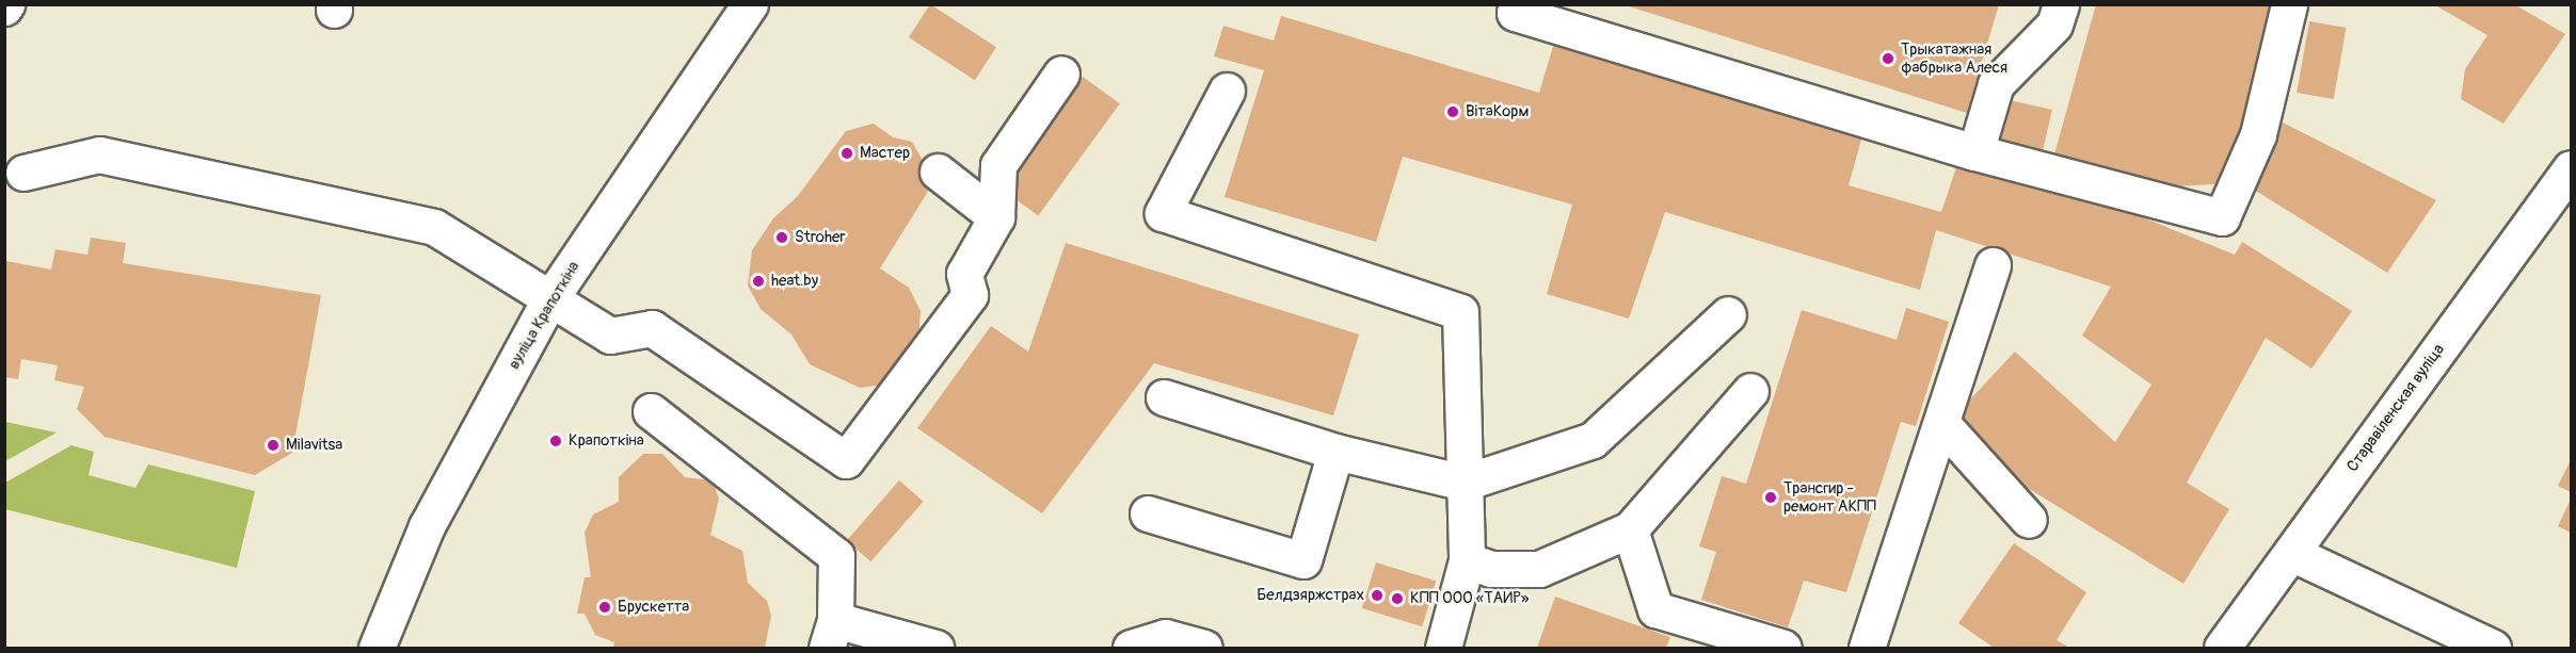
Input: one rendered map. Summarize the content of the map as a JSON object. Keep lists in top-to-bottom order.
{
  "streets": {
    "main road": ["вуліца Крапоткіна", "Старавіленская вуліца"]
  },
  "places": [
    "Трыкатажная фабрыка Алеся",
    "ВітаКорм",
    "Мастер",
    "Stroher",
    "heat.by",
    "Крапоткіна",
    "Milavitsa",
    "Трансгир - ремонт АКПП",
    "Белдзяржстрах",
    "КПП ООО «ТАИР»",
    "Брускетта"
  ]
}
